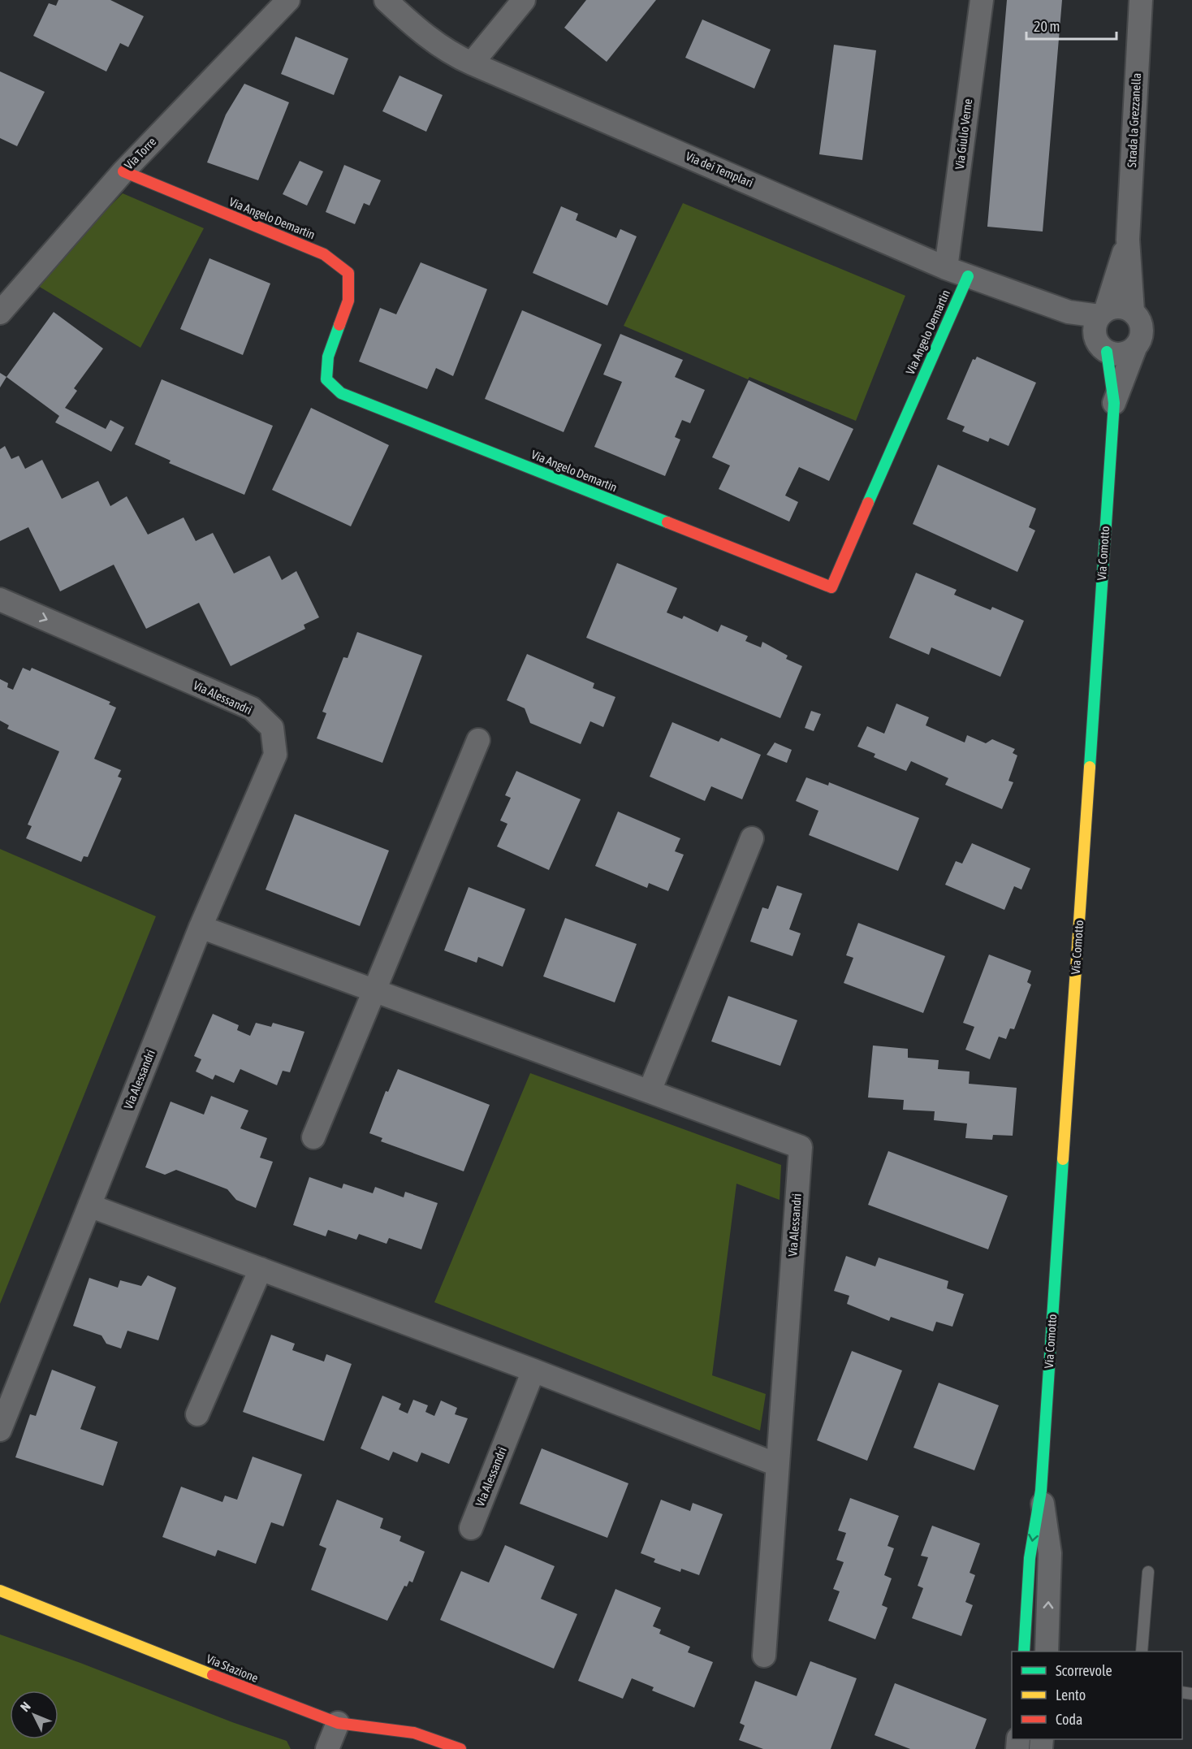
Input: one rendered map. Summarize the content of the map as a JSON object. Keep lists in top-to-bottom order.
{
  "streets": {
    "street": [
      "Strada la Grezzanella",
      "Via Giulio Verne",
      "Via Torre",
      "Via dei Templari",
      "Via Angelo Demartin",
      "Via Comotto",
      "Via Alessandri",
      "Via Stazione"
    ]
  },
  "crossings": [
    ["Strada la Grezzanella", "Via dei Templari"],
    ["Strada la Grezzanella", "Via Comotto"],
    ["Via Giulio Verne", "Via dei Templari"],
    ["Via Torre", "Via Angelo Demartin"],
    ["Via dei Templari", "Via Angelo Demartin"],
    ["Via dei Templari", "Via Comotto"]
  ],
  "legend": ["Scorrevole", "Lento", "Coda"],
  "scale_bar": "20 m",
  "north": "top left"
}
